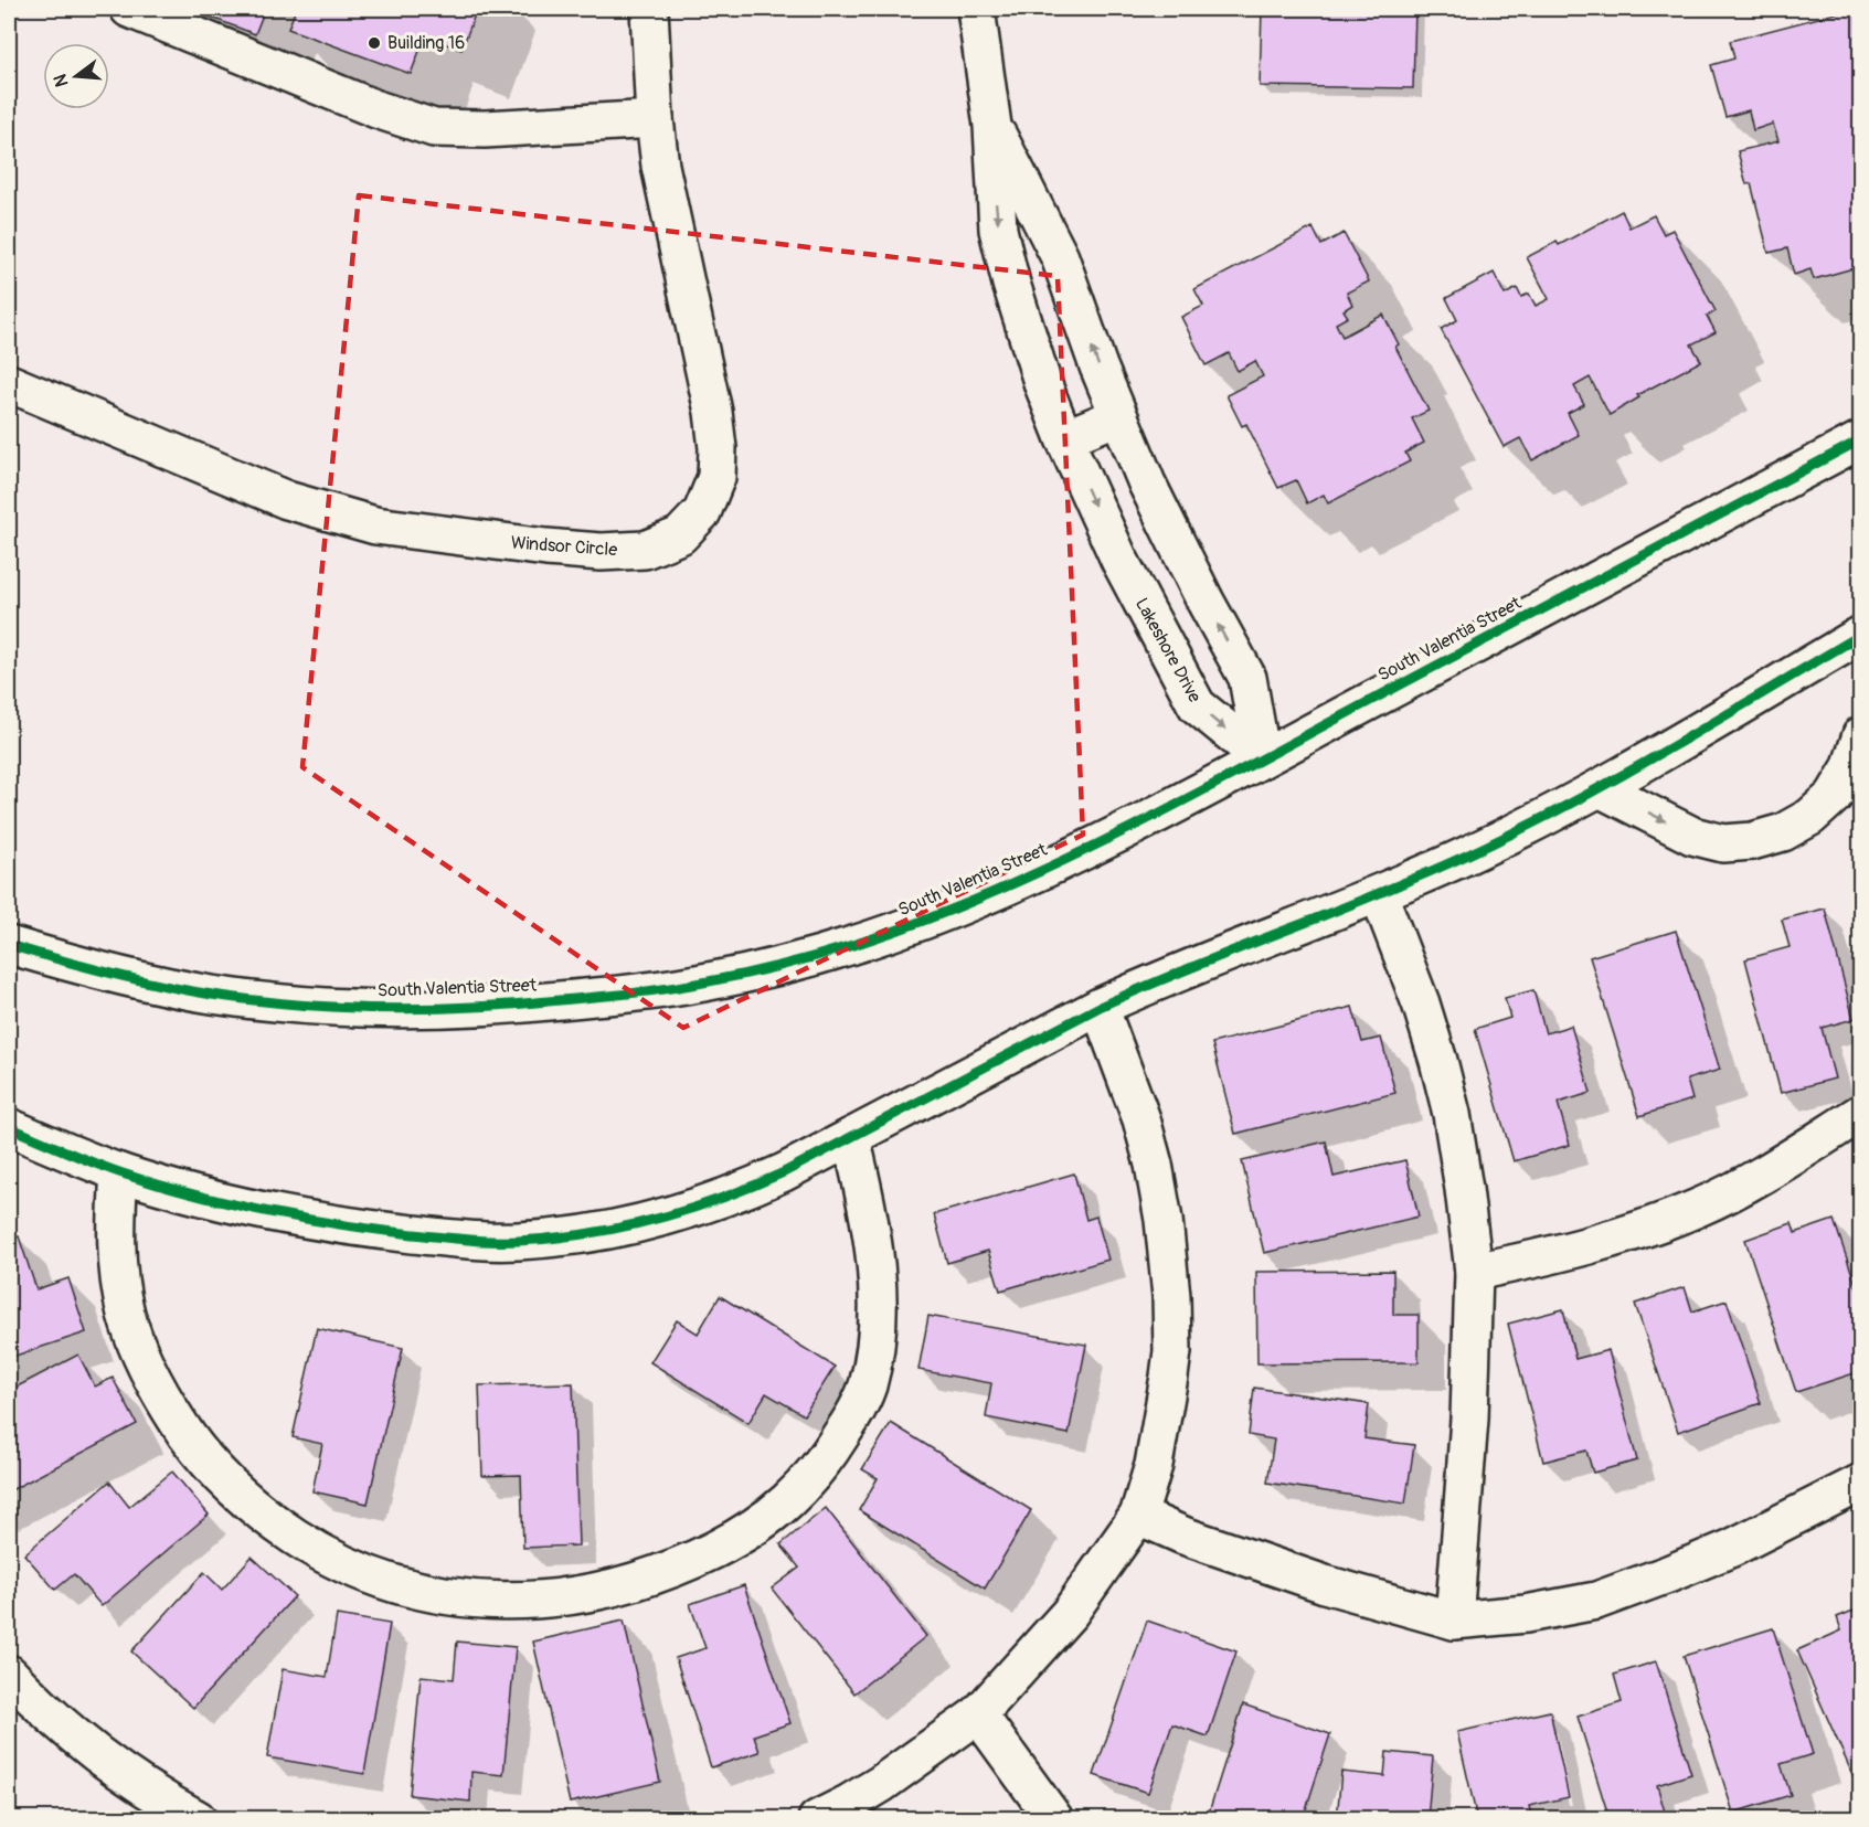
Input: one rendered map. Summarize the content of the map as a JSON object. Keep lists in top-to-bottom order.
{
  "streets": {
    "street": ["Windsor Circle", "South Valentia Street", "Lakeshore Drive"]
  },
  "crossings": [
    ["South Valentia Street", "Lakeshore Drive"]
  ],
  "places": ["Building 16"],
  "north": "left"
}
